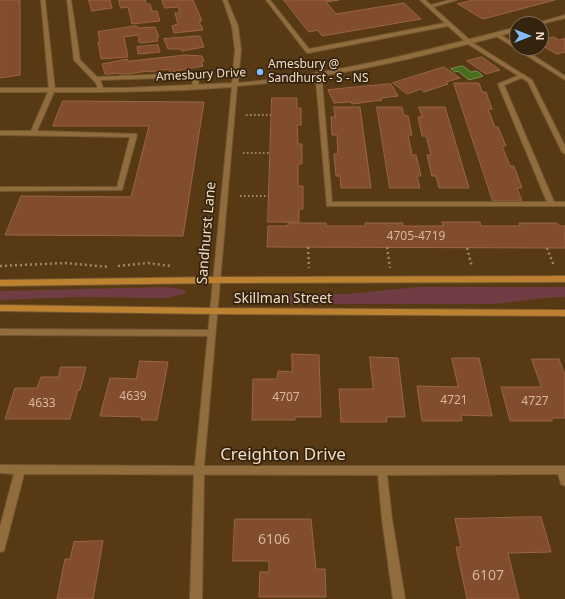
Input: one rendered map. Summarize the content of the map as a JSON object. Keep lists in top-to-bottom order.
{
  "streets": {
    "main road": ["Skillman Street"],
    "street": ["Amesbury Drive", "Sandhurst Lane", "Creighton Drive"]
  },
  "crossings": [
    ["Amesbury Drive", "Sandhurst Lane"],
    ["Sandhurst Lane", "Skillman Street"],
    ["Sandhurst Lane", "Creighton Drive"]
  ],
  "places": ["Amesbury @ Sandhurst - S - NS"],
  "house_numbers": [
    "4705-4719",
    "4639",
    "4707",
    "4721",
    "4727",
    "4633",
    "6106",
    "6107"
  ],
  "north": "right"
}
